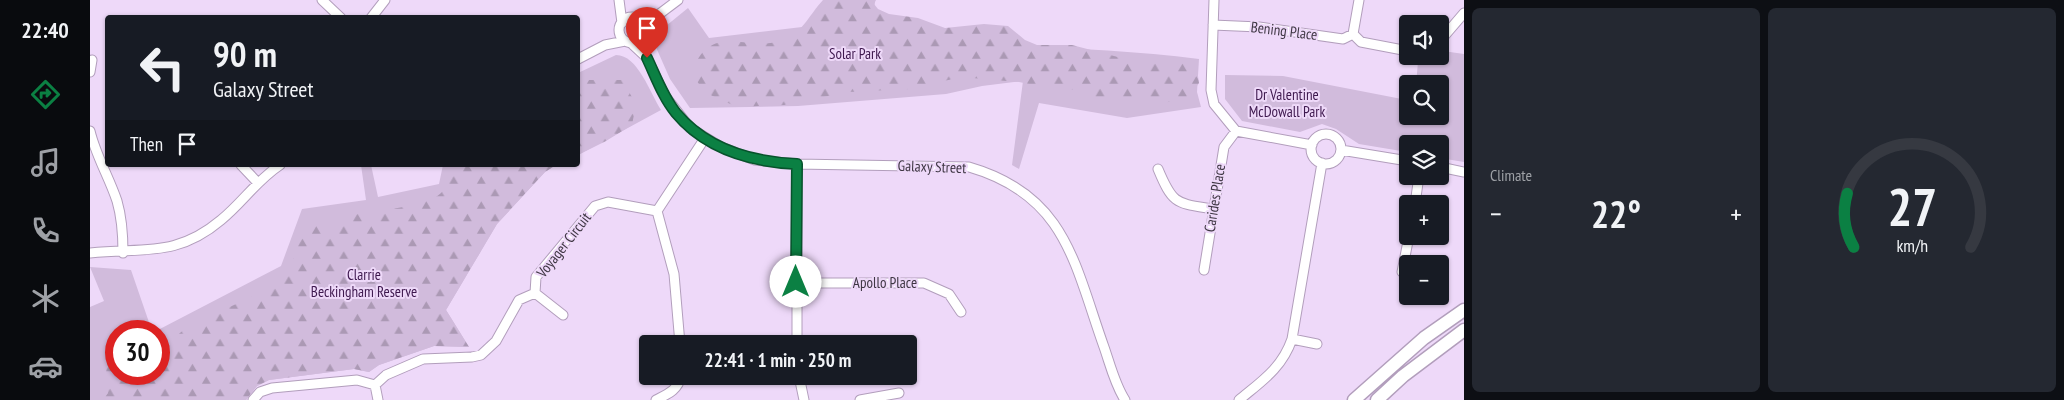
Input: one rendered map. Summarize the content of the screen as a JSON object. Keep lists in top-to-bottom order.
{
  "streets": {
    "street": [
      "Bening Place",
      "Galaxy Street",
      "Carides Place",
      "Voyager Circuit",
      "Apollo Place"
    ]
  },
  "parks": ["Solar Park", "Dr Valentine McDowall Park", "Clarrie Beckingham Reserve"],
  "page": {
    "tabs": "22:40",
    "tile": "Climate",
    "map_buttons": ["+", "−"],
    "turn": ["90 m", "Galaxy Street"],
    "then": "Then",
    "heat": ["−", "22°", "+"],
    "limit": "30",
    "trip": "22:41 · 1 min · 250 m",
    "gauge": ["27", "km/h"]
  }
}
